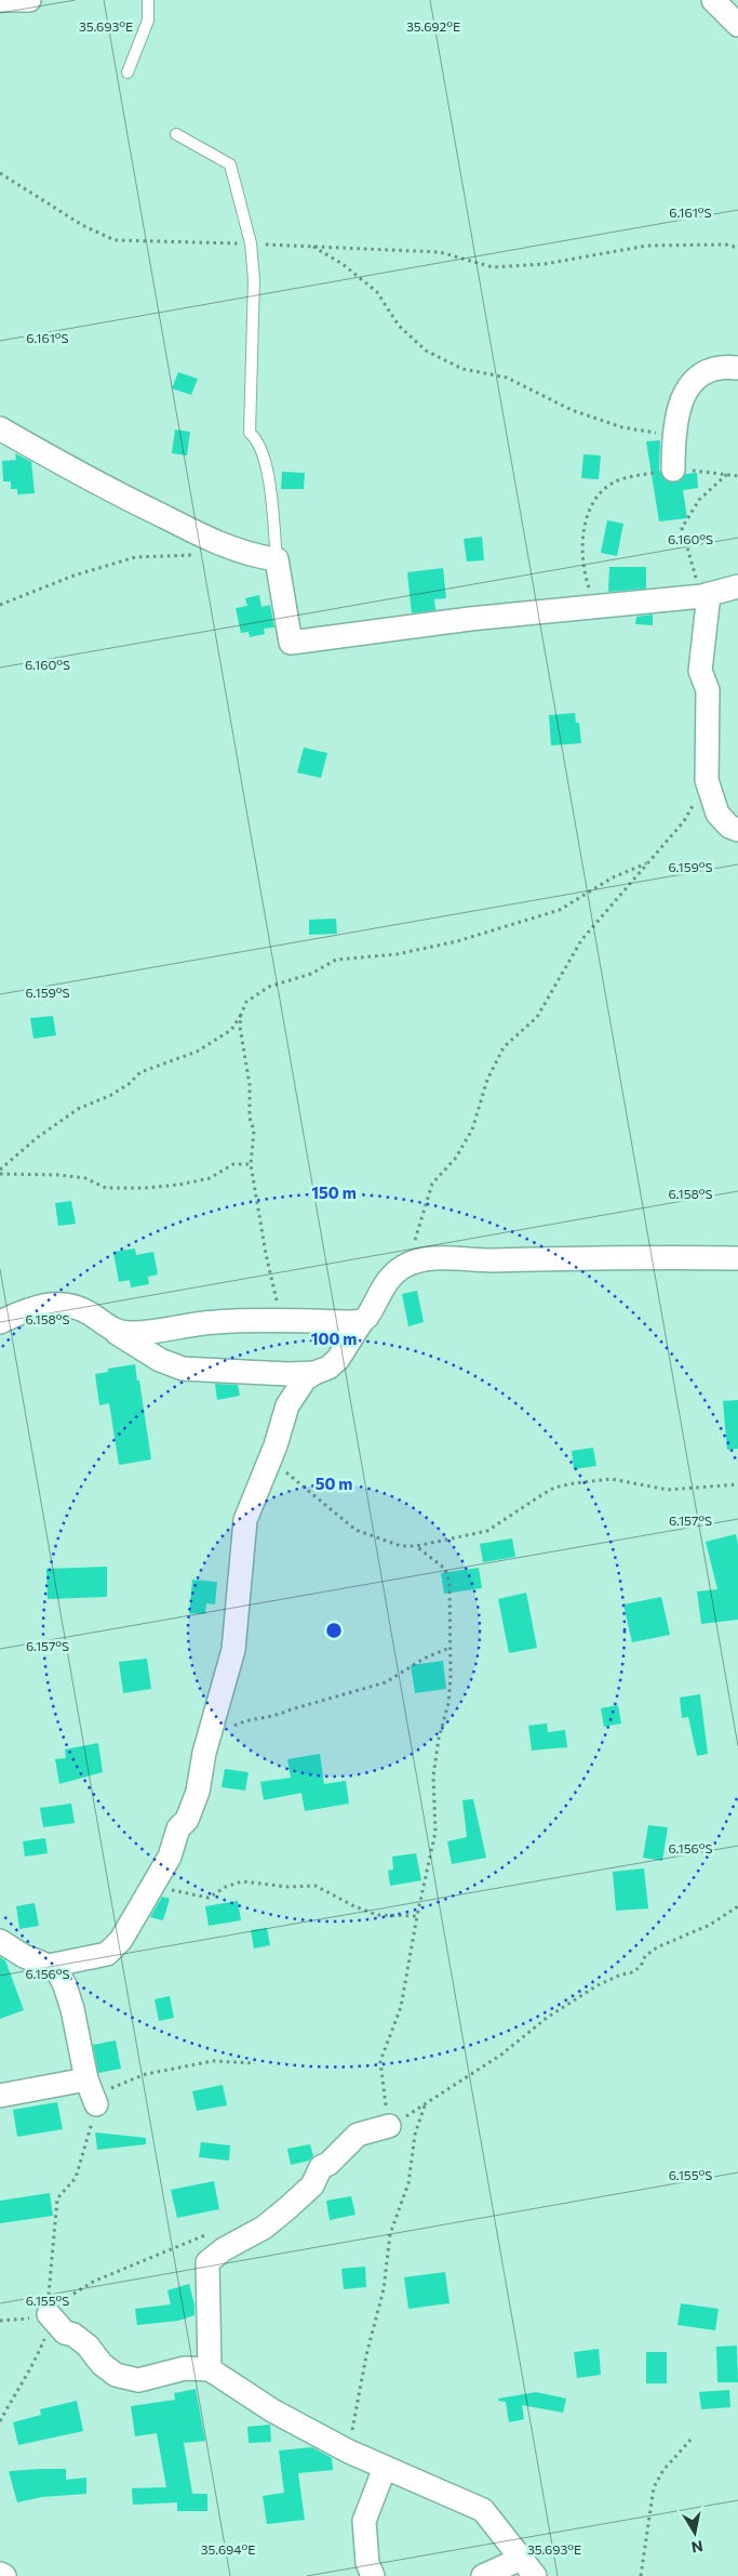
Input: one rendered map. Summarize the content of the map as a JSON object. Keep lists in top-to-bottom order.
{
  "north": "bottom",
  "coordinates": [
    "35.693°E",
    "35.692°E",
    "6.161°S",
    "6.160°S",
    "6.159°S",
    "6.158°S",
    "6.157°S",
    "6.156°S",
    "6.155°S",
    "35.694°E"
  ],
  "rings": ["150 m", "100 m", "50 m"]
}
